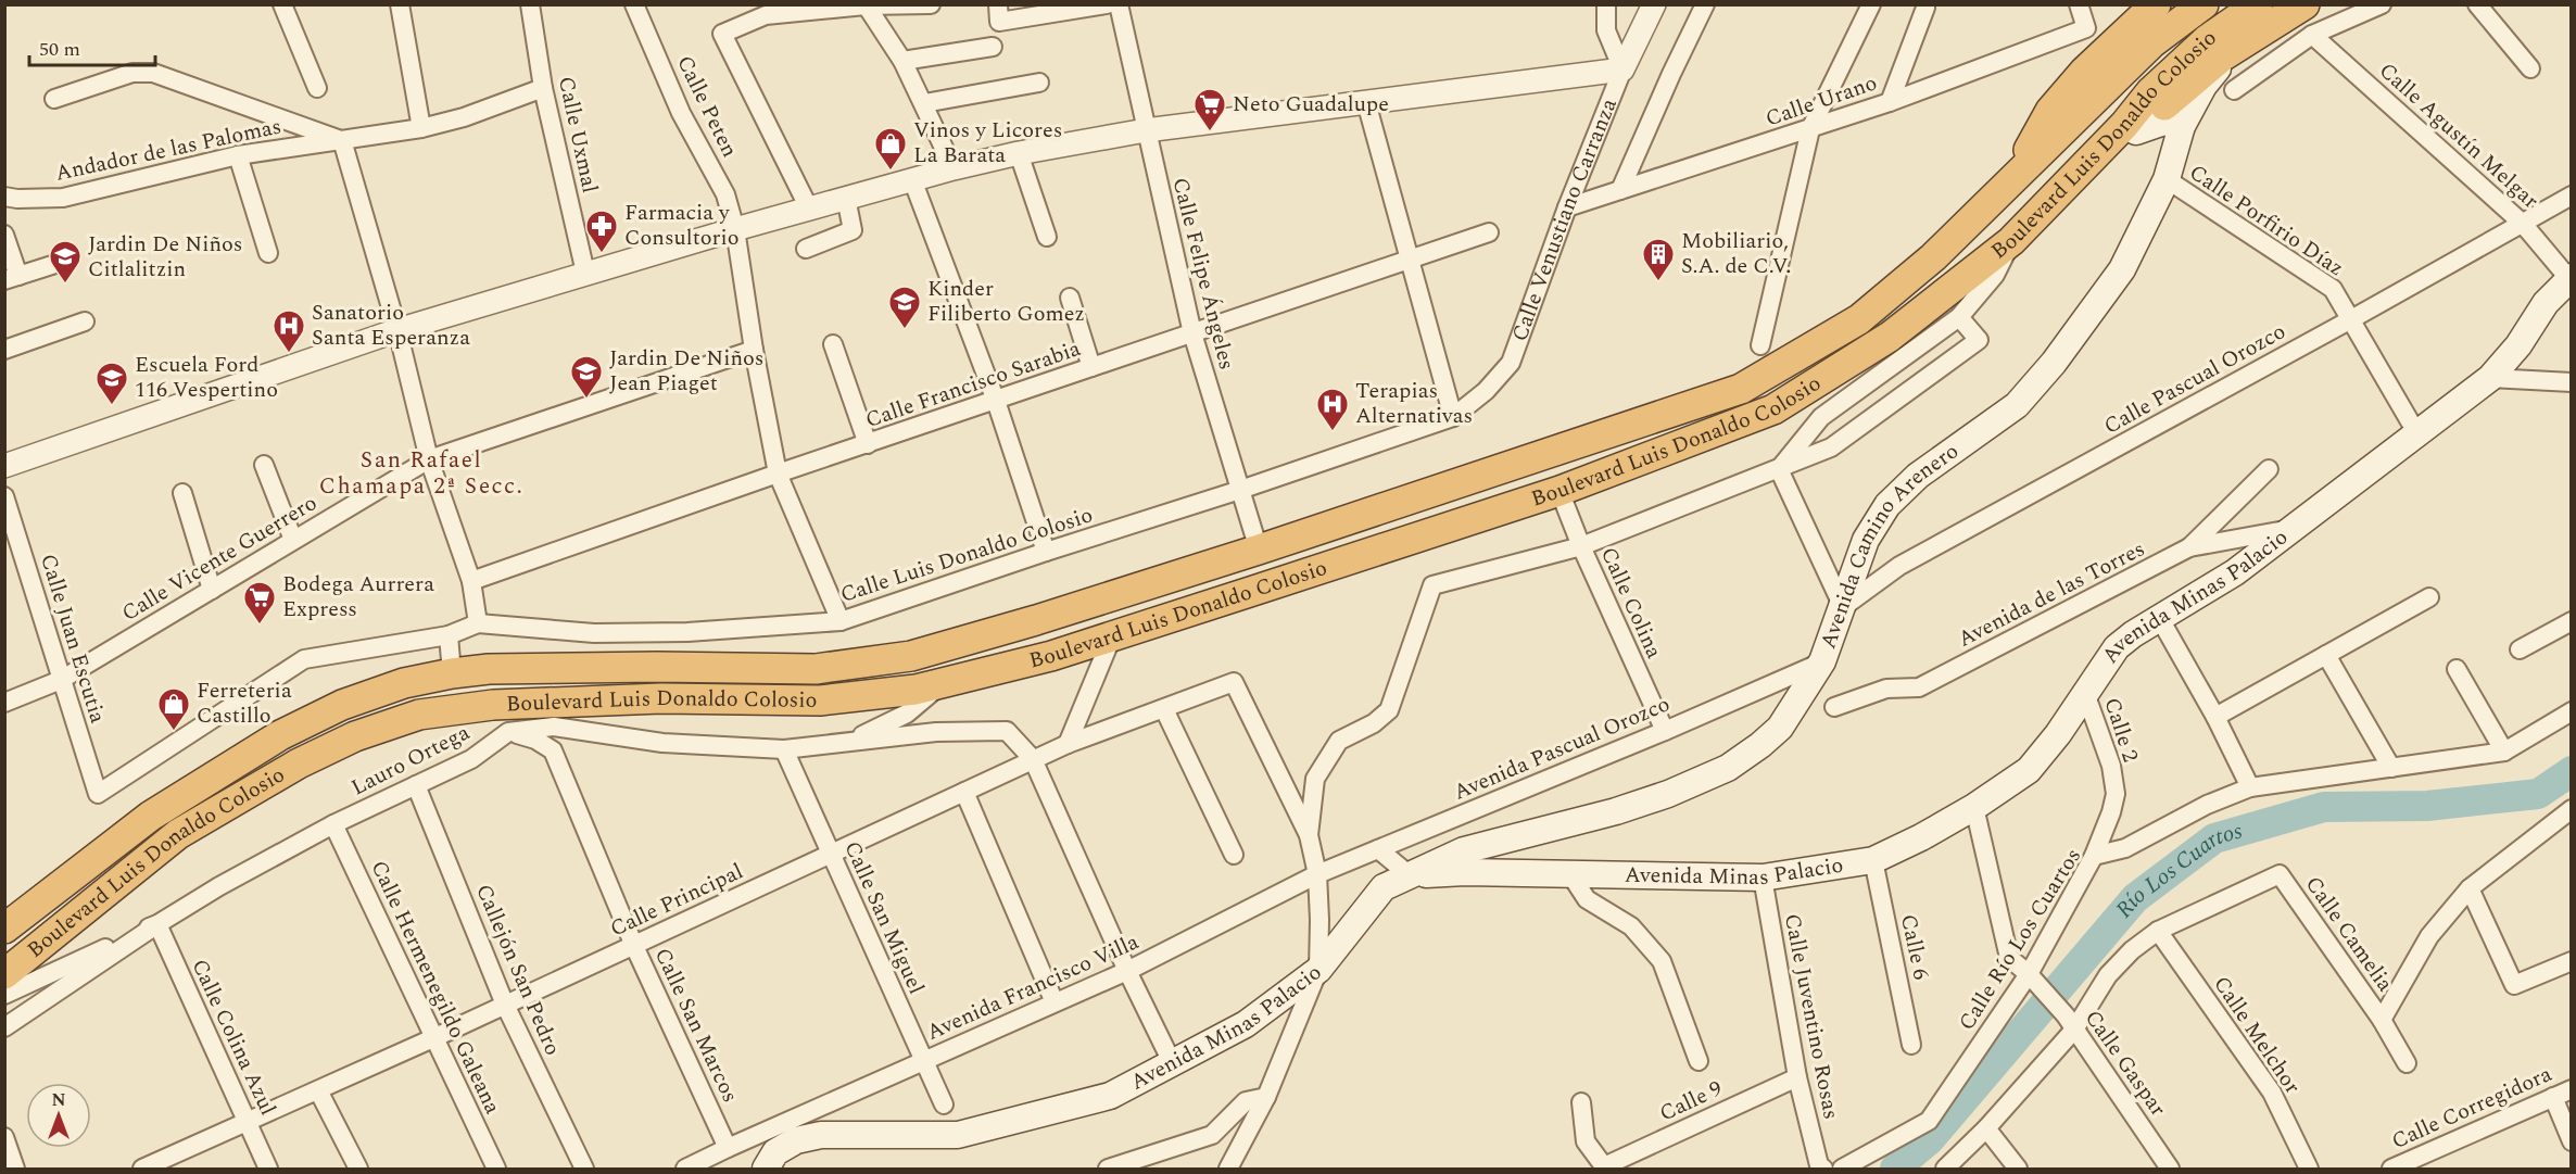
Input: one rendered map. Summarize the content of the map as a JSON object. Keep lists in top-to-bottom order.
{
  "streets": {
    "highway": ["Boulevard Luis Donaldo Colosio"],
    "main road": ["Avenida Camino Arenero", "Avenida Minas Palacio"],
    "street": [
      "Calle Urano",
      "Calle Peten",
      "Calle Uxmal",
      "Calle Agustín Melgar",
      "Andador de las Palomas",
      "Calle Venustiano Carranza",
      "Calle Porfirio Díaz",
      "Calle Felipe Ángeles",
      "Calle Pascual Orozco",
      "Calle Francisco Sarabia",
      "Calle Luis Donaldo Colosio",
      "Calle Vicente Guerrero",
      "Avenida de las Torres",
      "Calle Colina",
      "Calle Juan Escutia",
      "Calle 2",
      "Avenida Pascual Orozco",
      "Lauro Ortega",
      "Calle Principal",
      "Calle San Miguel",
      "Calle Camelia",
      "Calle Río Los Cuartos",
      "Calle 6",
      "Callejón San Pedro",
      "Calle Hermenegildo Galeana",
      "Avenida Francisco Villa",
      "Calle Juventino Rosas",
      "Calle San Marcos",
      "Calle Melchor",
      "Calle Colina Azul",
      "Calle Gaspar",
      "Calle 9",
      "Calle Corregidora"
    ]
  },
  "crossings": [
    ["Calle Urano", "Calle Venustiano Carranza"],
    ["Calle Peten", "Calle Francisco Sarabia"],
    ["Calle Peten", "Calle Luis Donaldo Colosio"],
    ["Calle Peten", "Calle Vicente Guerrero"],
    ["Calle Uxmal", "Andador de las Palomas"],
    ["Calle Agustín Melgar", "Calle Pascual Orozco"],
    ["Calle Agustín Melgar", "Avenida Minas Palacio"],
    ["Boulevard Luis Donaldo Colosio", "Calle Felipe Ángeles"],
    ["Boulevard Luis Donaldo Colosio", "Calle Colina"],
    ["Calle Venustiano Carranza", "Calle Luis Donaldo Colosio"],
    ["Calle Porfirio Díaz", "Calle Pascual Orozco"],
    ["Calle Porfirio Díaz", "Avenida Camino Arenero"],
    ["Calle Porfirio Díaz", "Avenida Minas Palacio"],
    ["Calle Felipe Ángeles", "Calle Francisco Sarabia"],
    ["Calle Felipe Ángeles", "Calle Luis Donaldo Colosio"],
    ["Calle Pascual Orozco", "Avenida Camino Arenero"],
    ["Avenida Camino Arenero", "Avenida Minas Palacio"],
    ["Avenida Camino Arenero", "Avenida Pascual Orozco"],
    ["Calle Vicente Guerrero", "Calle Juan Escutia"],
    ["Avenida de las Torres", "Avenida Minas Palacio"],
    ["Avenida Minas Palacio", "Calle 2"],
    ["Avenida Minas Palacio", "Calle 6"],
    ["Avenida Minas Palacio", "Avenida Francisco Villa"],
    ["Avenida Minas Palacio", "Calle Juventino Rosas"],
    ["Avenida Minas Palacio", "Calle Gaspar"],
    ["Calle Colina", "Avenida Pascual Orozco"],
    ["Calle 2", "Calle Río Los Cuartos"],
    ["Avenida Pascual Orozco", "Avenida Francisco Villa"],
    ["Lauro Ortega", "Callejón San Pedro"],
    ["Lauro Ortega", "Calle Hermenegildo Galeana"],
    ["Lauro Ortega", "Calle San Marcos"],
    ["Lauro Ortega", "Calle Colina Azul"],
    ["Calle Principal", "Calle San Miguel"],
    ["Calle Principal", "Callejón San Pedro"],
    ["Calle Principal", "Calle Hermenegildo Galeana"],
    ["Calle Principal", "Calle San Marcos"],
    ["Calle Principal", "Calle Colina Azul"],
    ["Calle San Miguel", "Avenida Francisco Villa"],
    ["Calle Camelia", "Calle Melchor"],
    ["Calle Río Los Cuartos", "Calle Gaspar"],
    ["Avenida Francisco Villa", "Calle San Marcos"],
    ["Calle Juventino Rosas", "Calle 9"]
  ],
  "districts": ["San Rafael Chamapa 2ª Secc."],
  "water": ["Río Los Cuartos"],
  "places": {
    "supermarket": ["Neto Guadalupe", "Bodega Aurrera Express"],
    "shop": ["Vinos y Licores La Barata", "Ferreteria Castillo"],
    "pharmacy": ["Farmacia y Consultorio"],
    "building": ["Mobiliario, S.A. de C.V."],
    "school or university": [
      "Jardin De Niños Citlalitzin",
      "Kinder Filiberto Gomez",
      "Jardin De Niños Jean Piaget",
      "Escuela Ford 116 Vespertino"
    ],
    "hospital": ["Sanatorio Santa Esperanza", "Terapias Alternativas"]
  },
  "scale_bar": "50 m",
  "north": "top"
}
